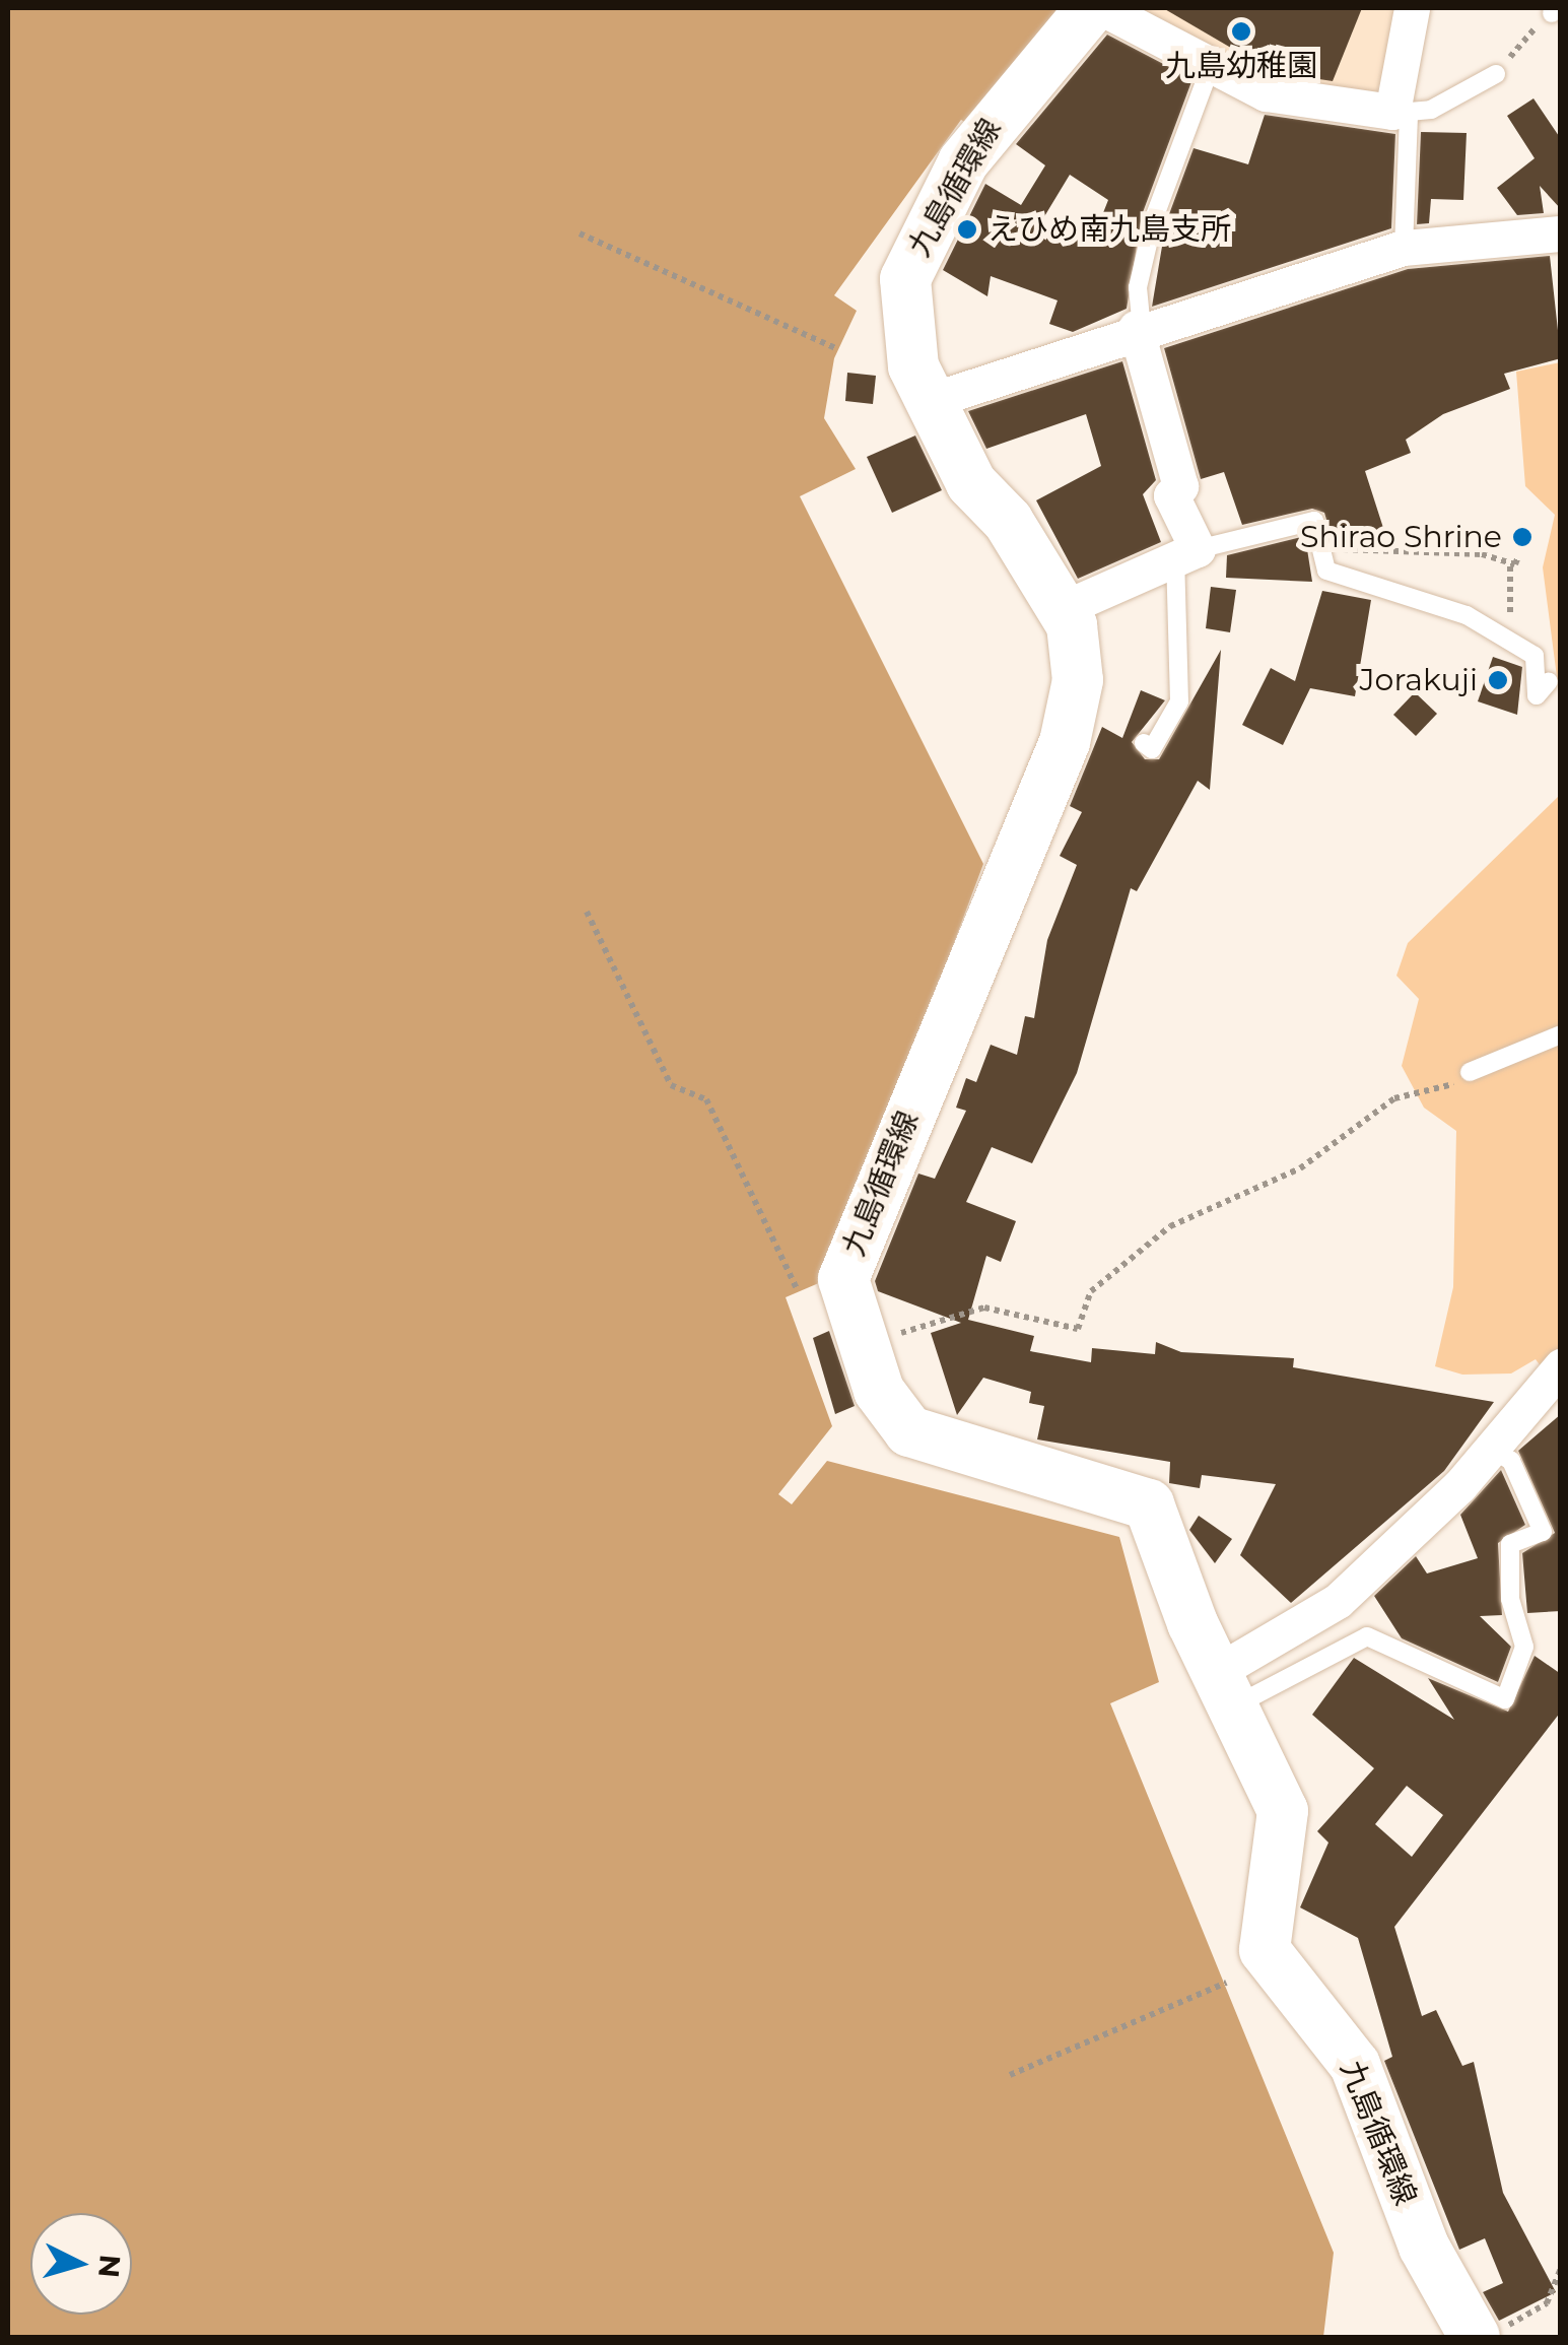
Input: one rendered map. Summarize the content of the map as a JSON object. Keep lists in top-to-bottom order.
{
  "streets": {
    "main road": ["九島循環線"]
  },
  "places": [
    "九島幼稚園",
    "えひめ南九島支所",
    "Shirao Shrine",
    "Jorakuji"
  ],
  "north": "right"
}
